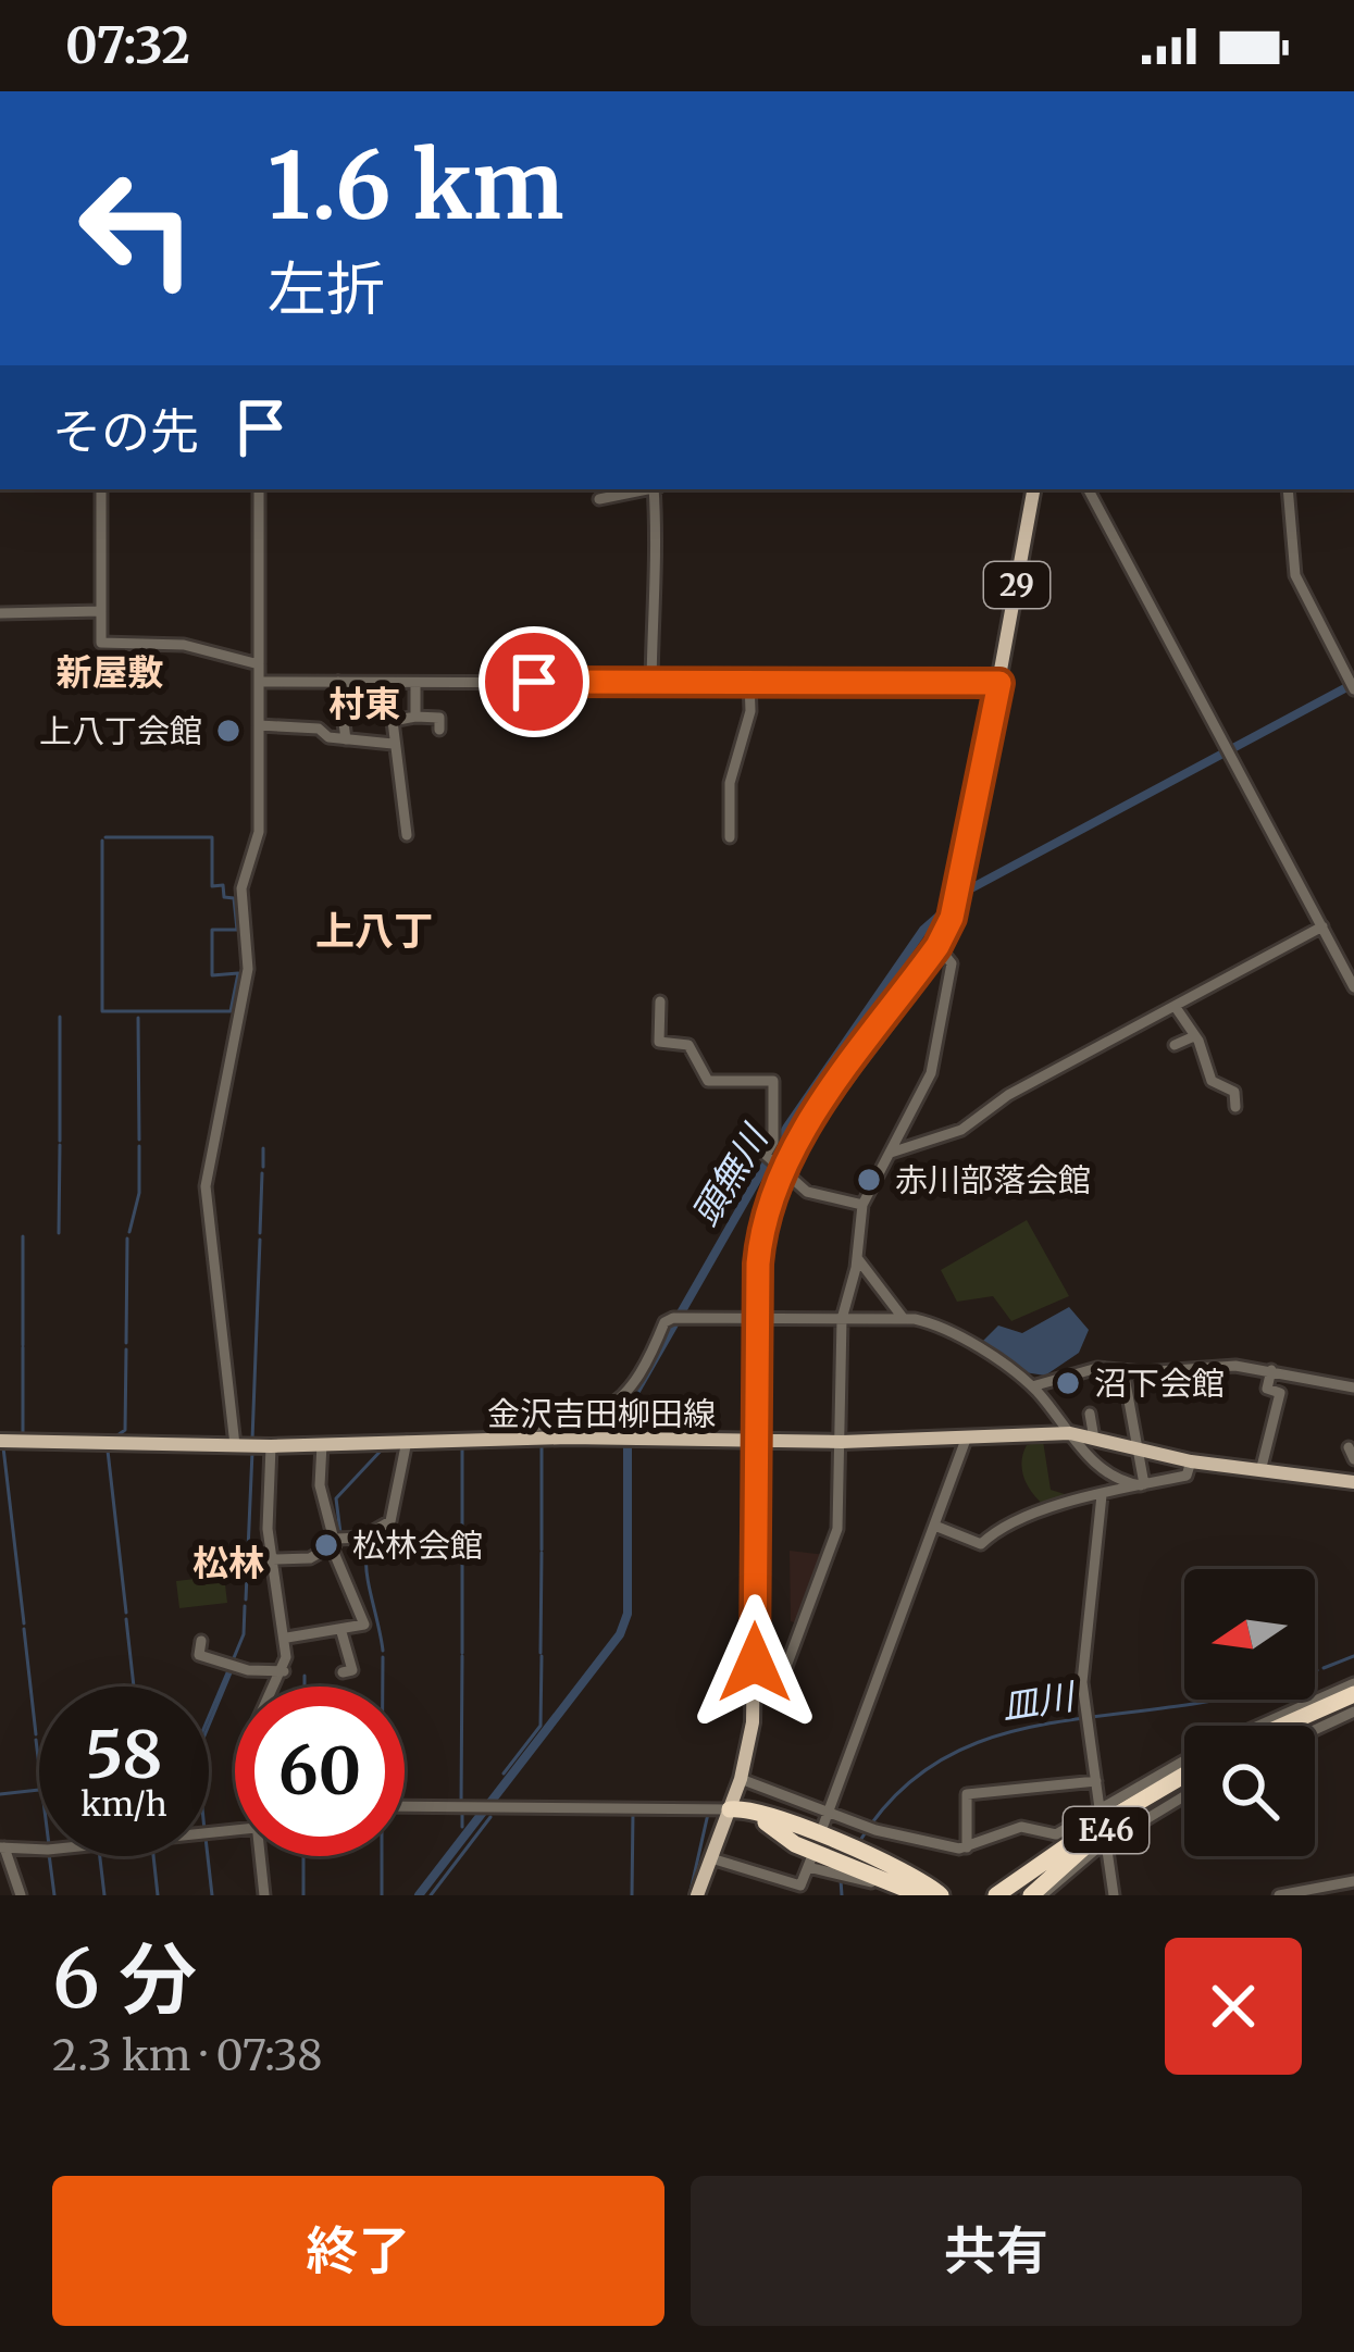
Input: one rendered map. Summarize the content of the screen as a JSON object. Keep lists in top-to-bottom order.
{
  "streets": {
    "highway": ["E46"],
    "main road": ["29", "金沢吉田柳田線"]
  },
  "crossings": [
    ["29", "金沢吉田柳田線"]
  ],
  "districts": [
    "新屋敷",
    "村東",
    "上八丁",
    "松林"
  ],
  "water": ["頭無川", "皿川"],
  "places": [
    "上八丁会館",
    "赤川部落会館",
    "沼下会館",
    "松林会館"
  ],
  "north": "left",
  "page": {
    "status": "07:32",
    "turn": ["1.6 km", "左折"],
    "then": "その先",
    "speed": "58 km/h",
    "limit": "60",
    "heading": ["6 分", "2.3 km · 07:38"],
    "buttons": ["終了", "共有"]
  }
}
